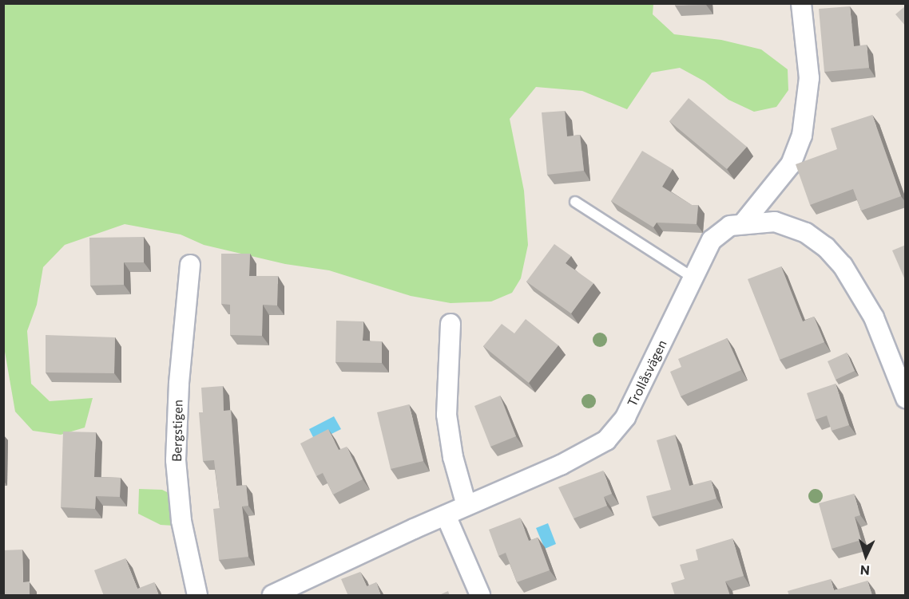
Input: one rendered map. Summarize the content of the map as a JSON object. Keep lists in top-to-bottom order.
{
  "streets": {
    "street": ["Trollåsvägen", "Bergstigen"]
  },
  "north": "bottom"
}
